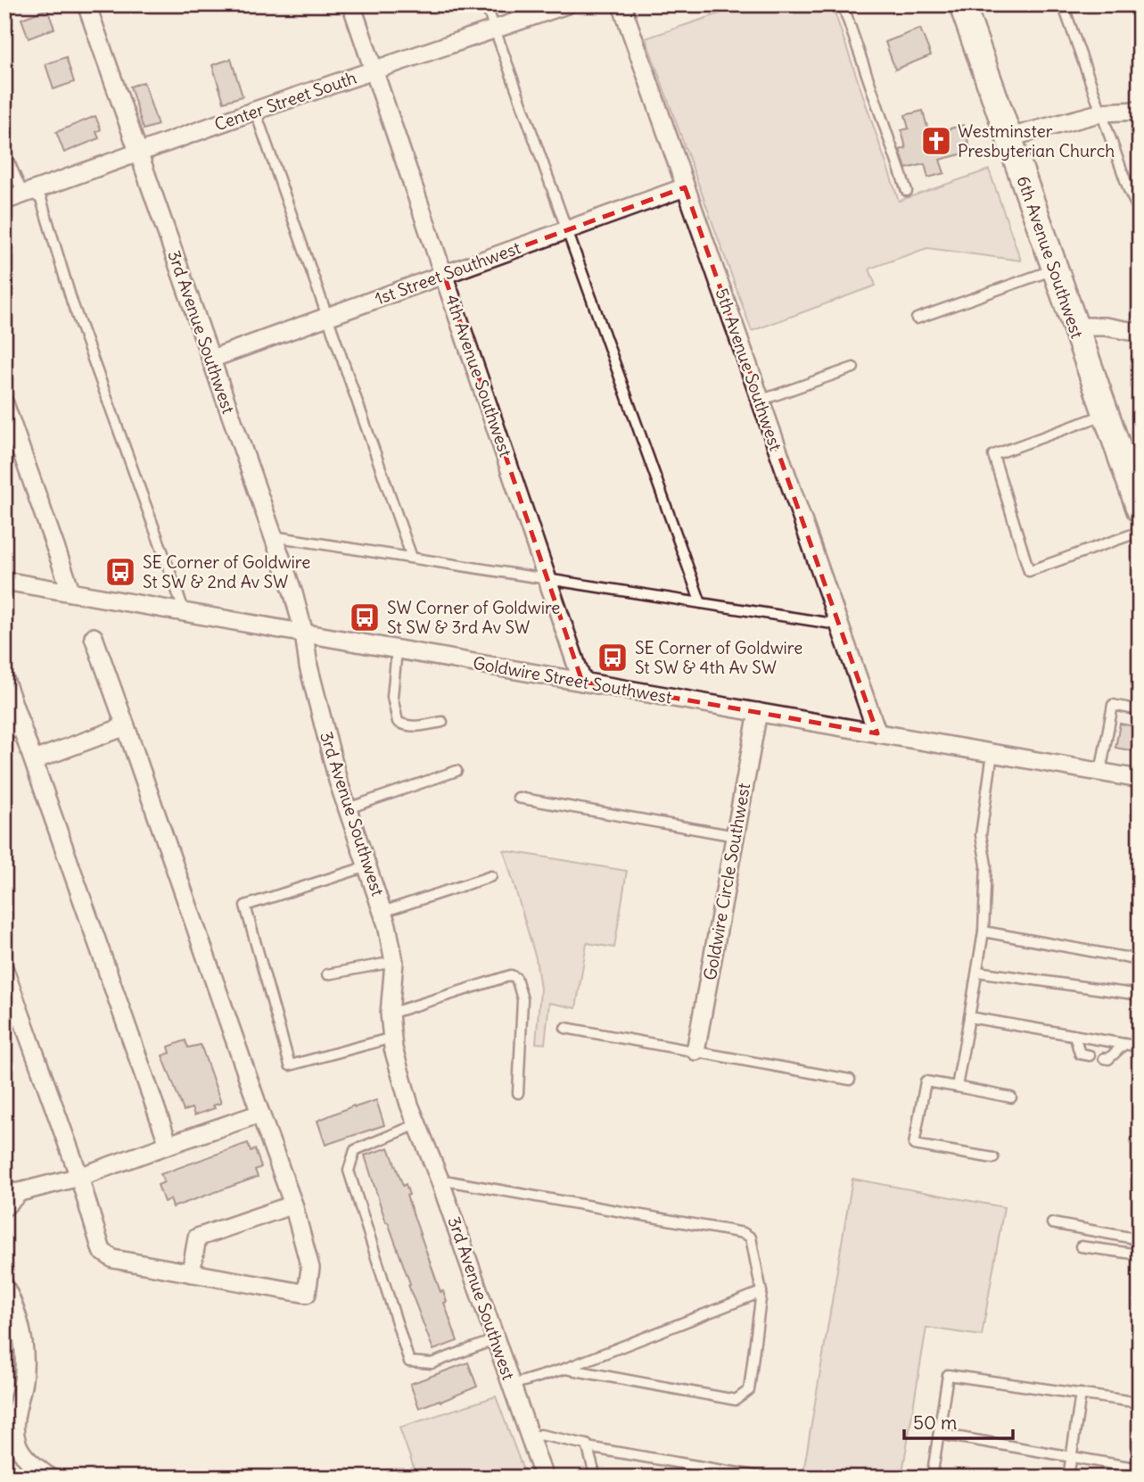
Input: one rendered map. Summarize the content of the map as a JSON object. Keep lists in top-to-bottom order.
{
  "streets": {
    "main road": ["6th Avenue Southwest"],
    "street": [
      "Center Street South",
      "1st Street Southwest",
      "3rd Avenue Southwest",
      "5th Avenue Southwest",
      "4th Avenue Southwest",
      "Goldwire Street Southwest",
      "Goldwire Circle Southwest"
    ]
  },
  "crossings": [
    ["Center Street South", "3rd Avenue Southwest"],
    ["Center Street South", "4th Avenue Southwest"],
    ["1st Street Southwest", "3rd Avenue Southwest"],
    ["1st Street Southwest", "5th Avenue Southwest"],
    ["1st Street Southwest", "4th Avenue Southwest"],
    ["3rd Avenue Southwest", "Goldwire Street Southwest"],
    ["5th Avenue Southwest", "Goldwire Street Southwest"],
    ["4th Avenue Southwest", "Goldwire Street Southwest"],
    ["Goldwire Street Southwest", "Goldwire Circle Southwest"]
  ],
  "places": {
    "church": ["Westminster Presbyterian Church"],
    "bus stop": ["SE Corner of Goldwire St SW & 2nd Av SW", "SW Corner of Goldwire St SW & 3rd Av SW", "SE Corner of Goldwire St SW & 4th Av SW"]
  },
  "scale_bar": "50 m"
}
